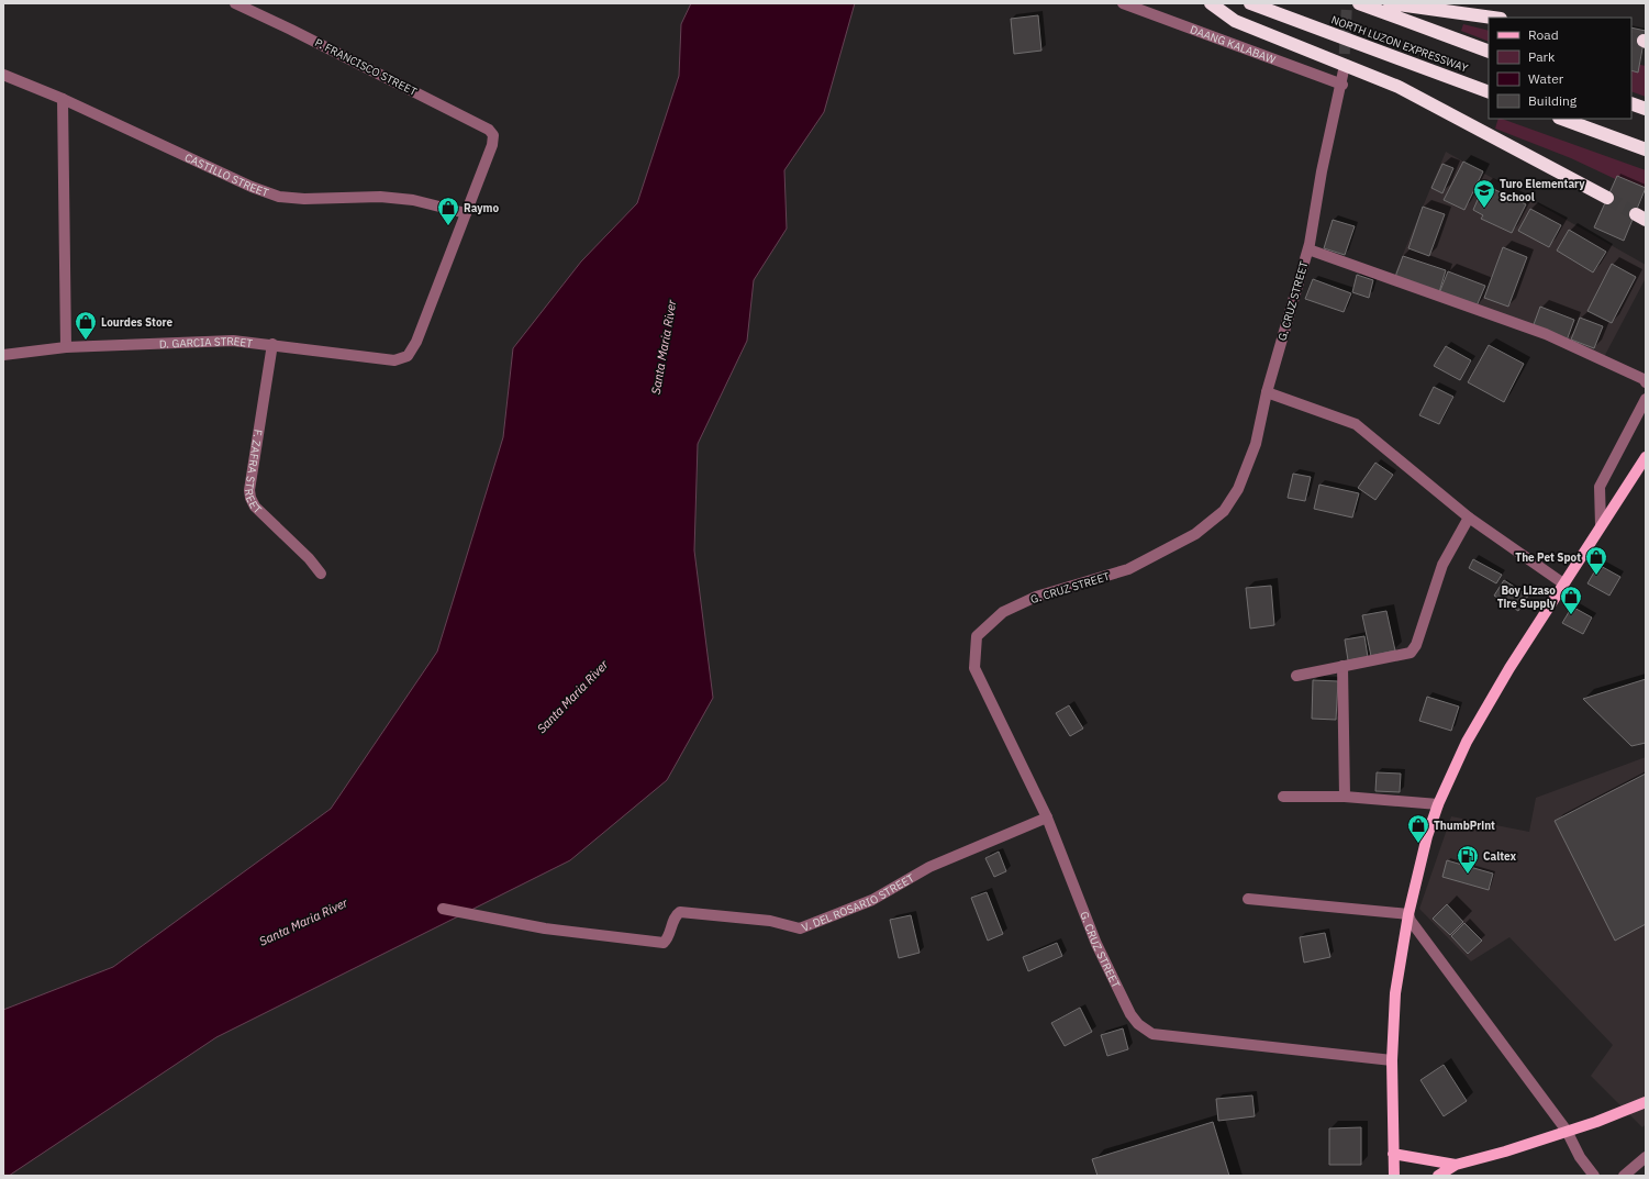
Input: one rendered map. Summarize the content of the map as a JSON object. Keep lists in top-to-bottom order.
{
  "streets": {
    "highway": ["NORTH LUZON EXPRESSWAY"],
    "street": [
      "DAANG KALABAW",
      "P. FRANCISCO STREET",
      "CASTILLO STREET",
      "G. CRUZ STREET",
      "D. GARCIA STREET",
      "F. ZAFRA STREET",
      "V. DEL ROSARIO STREET"
    ]
  },
  "crossings": [
    ["DAANG KALABAW", "G. CRUZ STREET"],
    ["P. FRANCISCO STREET", "CASTILLO STREET"],
    ["P. FRANCISCO STREET", "D. GARCIA STREET"],
    ["CASTILLO STREET", "D. GARCIA STREET"],
    ["G. CRUZ STREET", "V. DEL ROSARIO STREET"],
    ["D. GARCIA STREET", "F. ZAFRA STREET"]
  ],
  "water": ["Santa Maria River"],
  "places": {
    "school or university": ["Turo Elementary School"],
    "shop": [
      "Raymo",
      "Lourdes Store",
      "The Pet Spot",
      "Boy Lizaso Tire Supply",
      "ThumbPrint"
    ],
    "fuel station": ["Caltex"]
  },
  "legend": [
    "Road",
    "Park",
    "Water",
    "Building"
  ]
}
